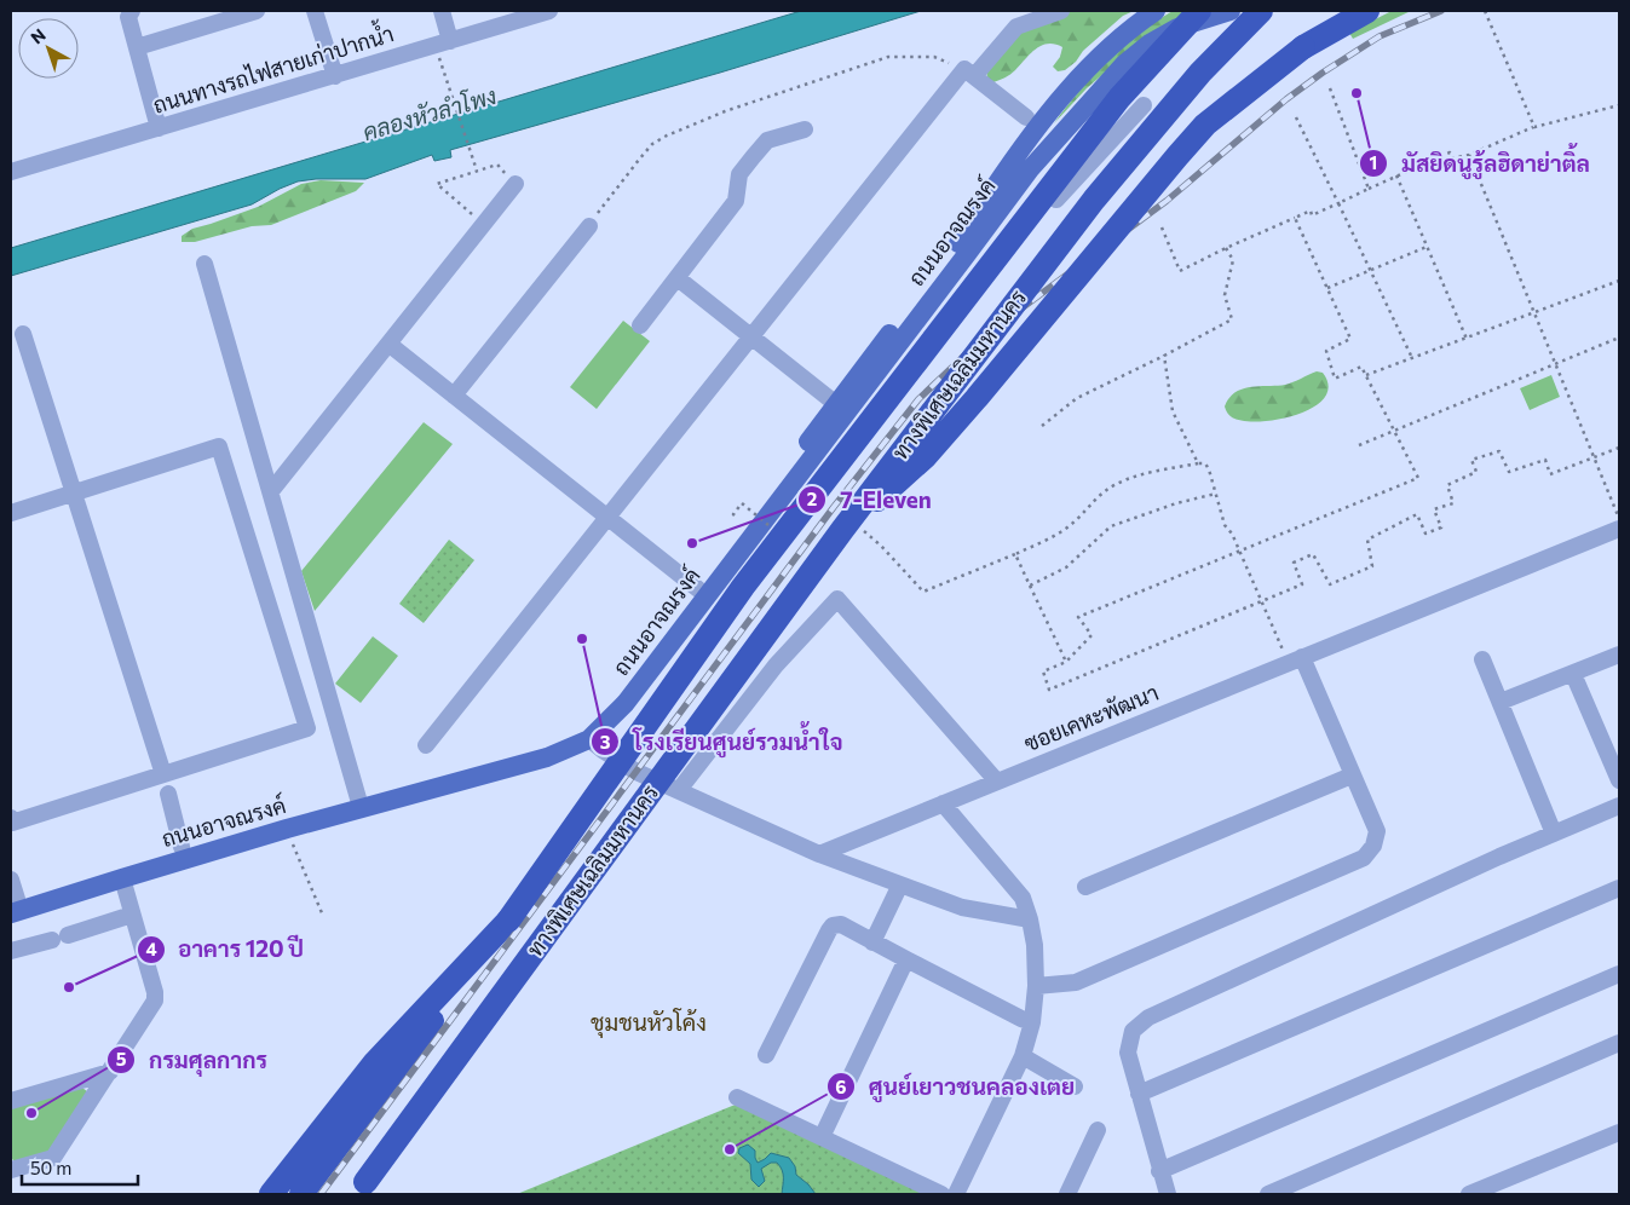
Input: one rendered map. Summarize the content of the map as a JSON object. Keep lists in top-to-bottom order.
{
  "streets": {
    "highway": ["ทางพิเศษเฉลิมมหานคร"],
    "main road": ["ถนนอาจณรงค์"],
    "street": ["ถนนทางรถไฟสายเก่าปากน้ำ", "ซอยเคหะพัฒนา"]
  },
  "districts": ["ชุมชนหัวโค้ง"],
  "water": ["คลองหัวลำโพง"],
  "places": [
    "มัสยิดนูรู้ลฮิดาย่าติ้ล",
    "7-Eleven",
    "โรงเรียนศูนย์รวมน้ำใจ",
    "อาคาร 120 ปี",
    "กรมศุลกากร",
    "ศูนย์เยาวชนคลองเตย"
  ],
  "scale_bar": "50 m",
  "north": "top left"
}
